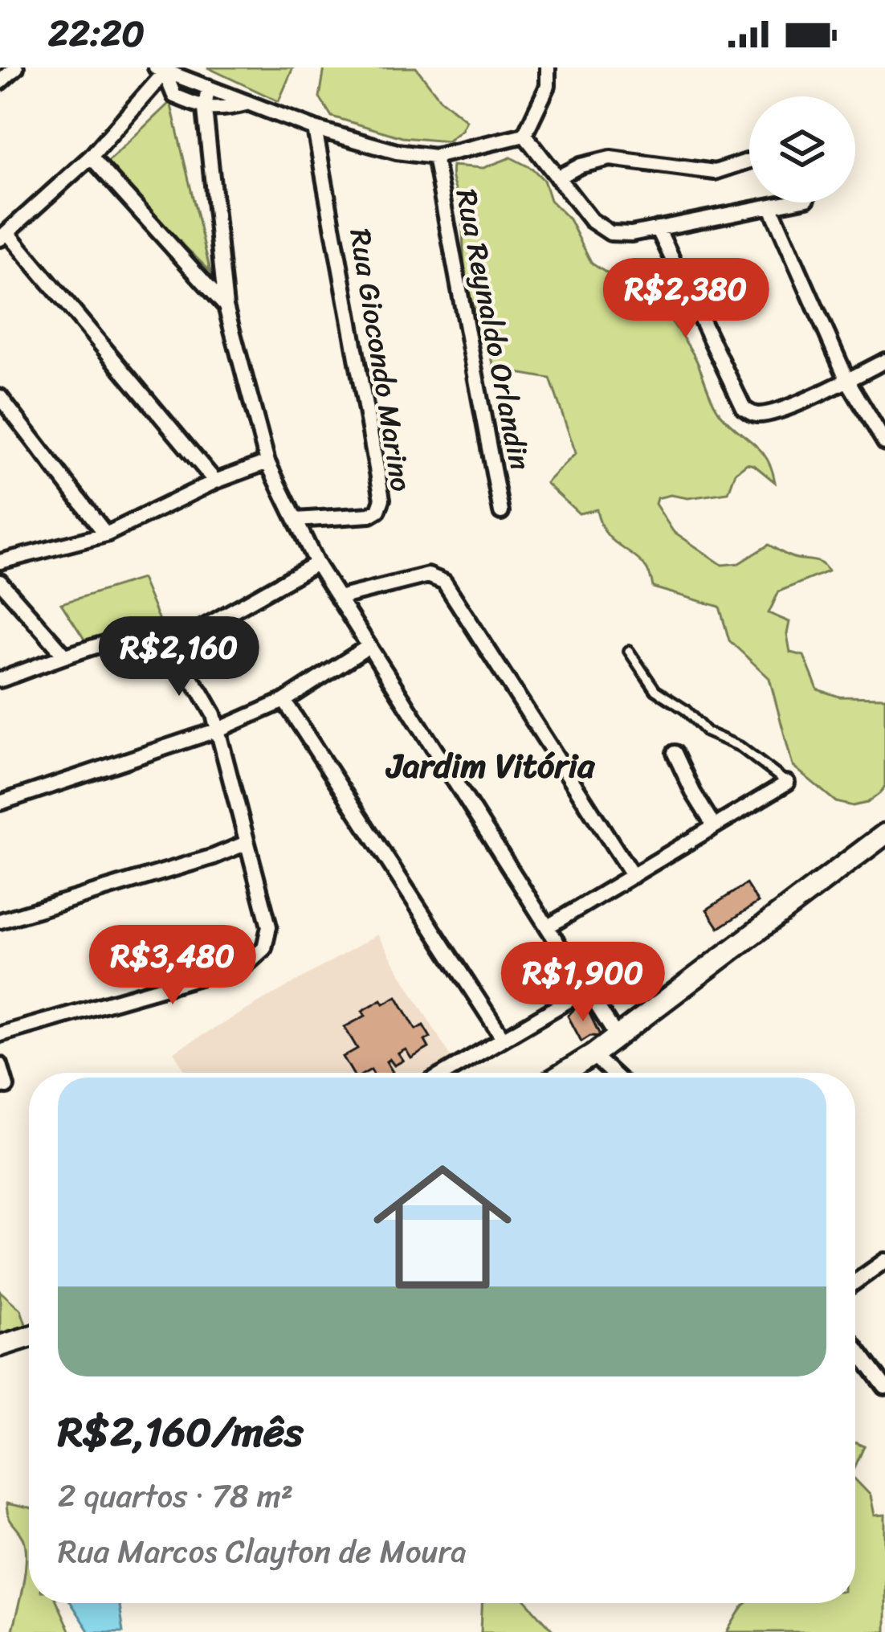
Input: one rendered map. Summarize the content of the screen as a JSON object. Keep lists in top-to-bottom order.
{
  "streets": {
    "street": ["Rua Reynaldo Orlandin", "Rua Giocondo Marino"]
  },
  "districts": ["Jardim Vitória"],
  "page": {
    "status": "22:20",
    "price": [
      "R$2,380",
      "R$2,160",
      "R$3,480",
      "R$1,900"
    ],
    "list": [
      {
        "name": "R$2,160/mês",
        "note": "2 quartos · 78 m² · Rua Marcos Clayton de Moura"
      }
    ]
  }
}
